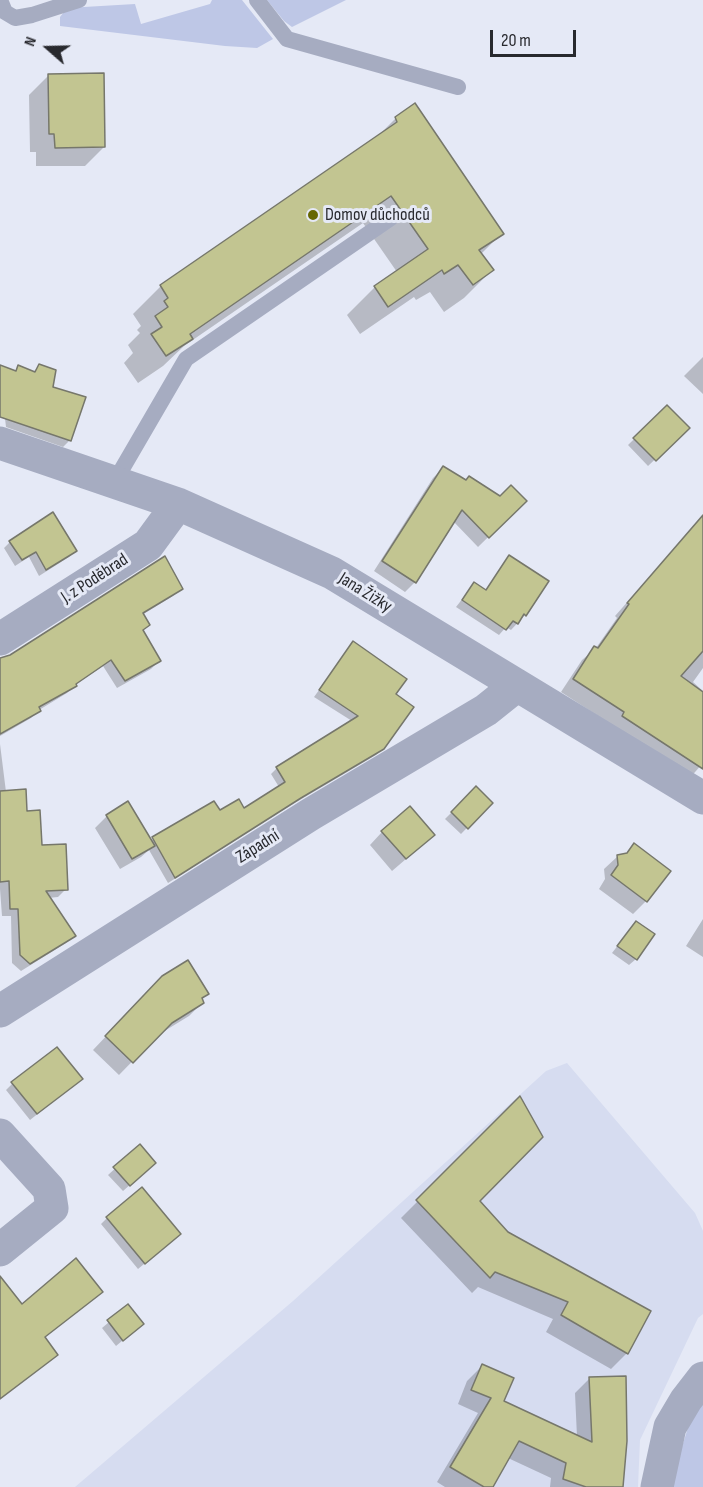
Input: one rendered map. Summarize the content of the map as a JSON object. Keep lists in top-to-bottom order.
{
  "streets": {
    "street": ["J. z Poděbrad", "Jana Žižky", "Západní"]
  },
  "crossings": [
    ["J. z Poděbrad", "Jana Žižky"],
    ["Jana Žižky", "Západní"]
  ],
  "places": ["Domov důchodců"],
  "scale_bar": "20 m",
  "north": "left"
}
